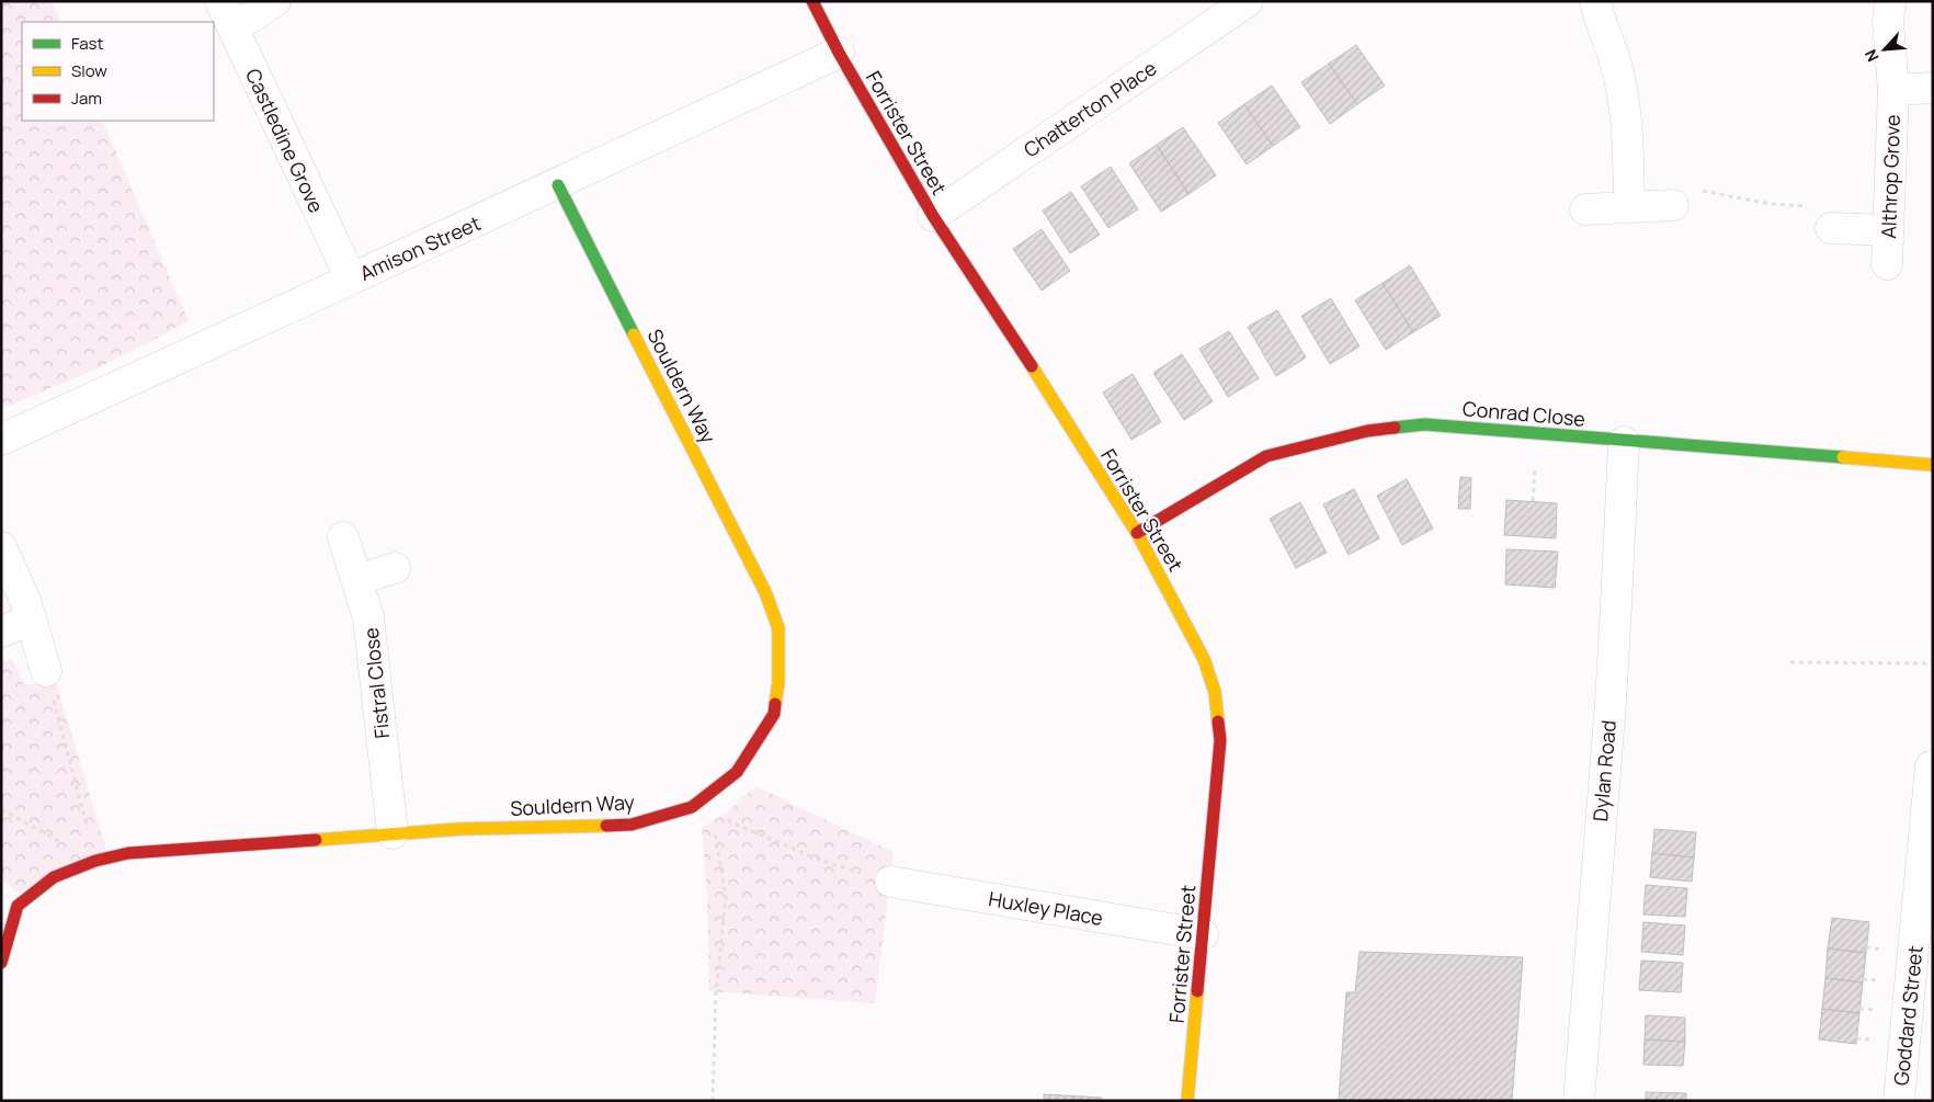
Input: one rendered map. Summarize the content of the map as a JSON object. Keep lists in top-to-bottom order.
{
  "streets": {
    "street": [
      "Chatterton Place",
      "Forrister Street",
      "Castledine Grove",
      "Althrop Grove",
      "Amison Street",
      "Souldern Way",
      "Conrad Close",
      "Fistral Close",
      "Dylan Road",
      "Huxley Place",
      "Goddard Street"
    ]
  },
  "crossings": [
    ["Chatterton Place", "Forrister Street"],
    ["Forrister Street", "Amison Street"],
    ["Forrister Street", "Conrad Close"],
    ["Forrister Street", "Huxley Place"],
    ["Castledine Grove", "Amison Street"],
    ["Amison Street", "Souldern Way"],
    ["Souldern Way", "Fistral Close"],
    ["Conrad Close", "Dylan Road"]
  ],
  "legend": ["Fast", "Slow", "Jam"],
  "north": "bottom left"
}
